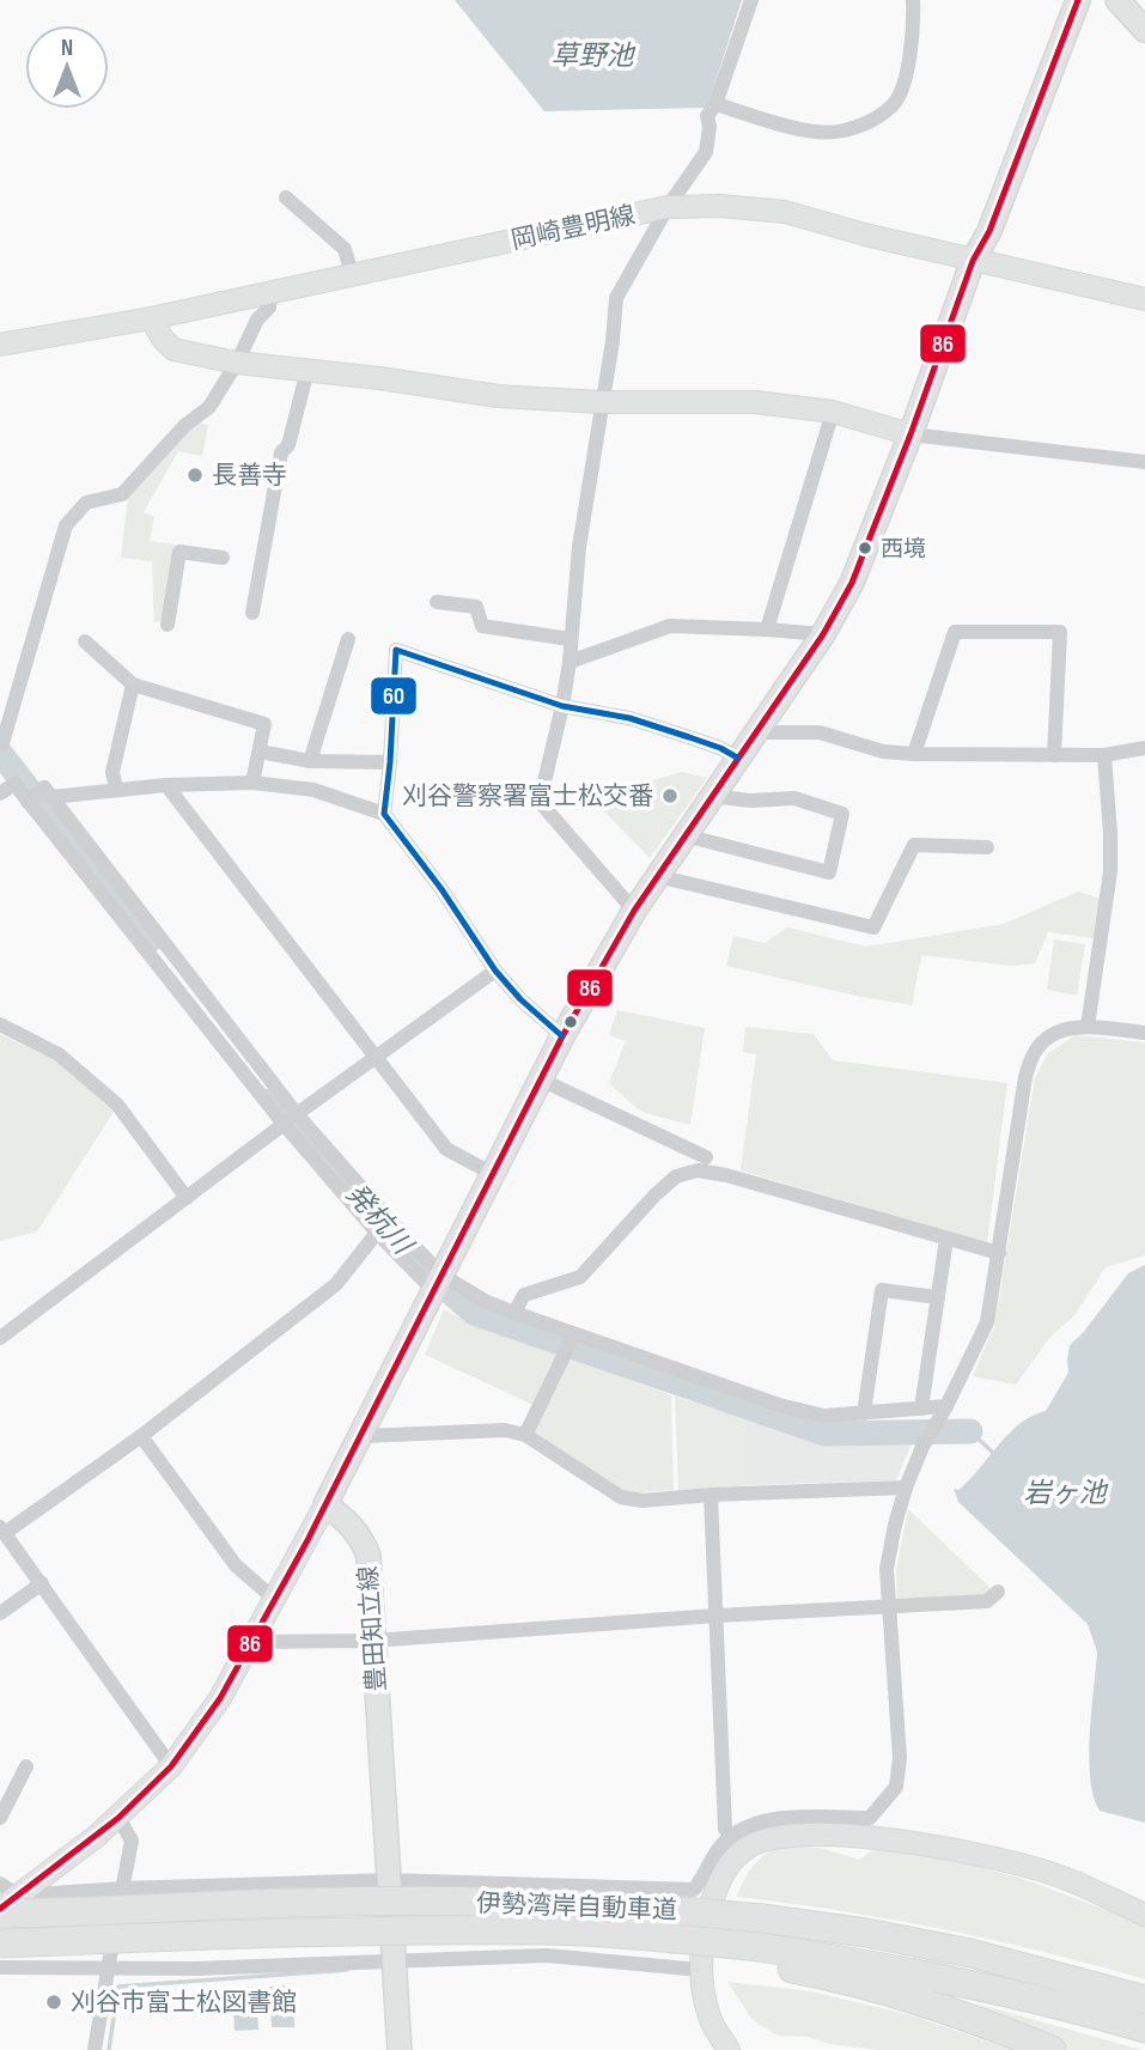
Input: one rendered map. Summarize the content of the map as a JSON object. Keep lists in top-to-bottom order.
{
  "streets": {
    "highway": ["伊勢湾岸自動車道"],
    "main road": ["岡崎豊明線", "豊田知立線"]
  },
  "water": ["草野池", "発杭川", "岩ヶ池"],
  "places": [
    "長善寺",
    "西境",
    "刈谷警察署富士松交番",
    "刈谷市富士松図書館"
  ],
  "lines": ["transit line 86", "transit line 60"],
  "north": "top"
}
